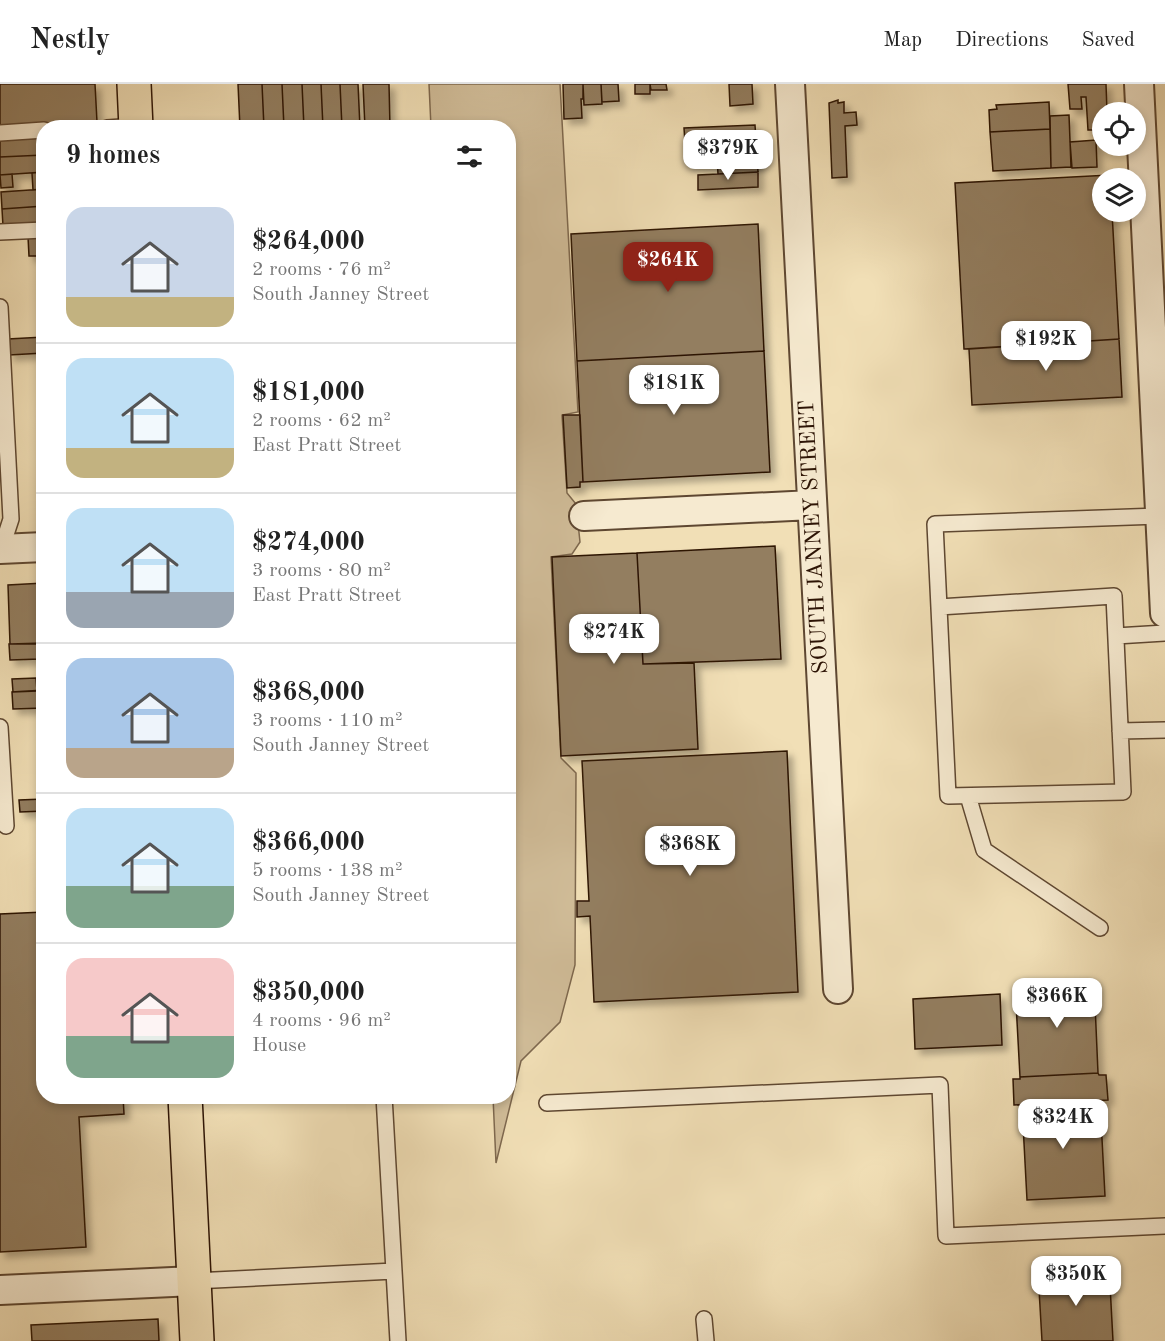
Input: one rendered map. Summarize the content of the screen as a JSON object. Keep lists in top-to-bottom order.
{
  "streets": {
    "street": ["SOUTH JANNEY STREET"]
  },
  "page": {
    "header": "Nestly",
    "nav": ["Map", "Directions", "Saved"],
    "heading": "9 homes",
    "price": [
      "$379K",
      "$264K",
      "$192K",
      "$181K",
      "$274K",
      "$368K",
      "$366K",
      "$324K",
      "$350K"
    ],
    "list": [
      {
        "name": "$264,000",
        "note": "2 rooms · 76 m² · South Janney Street"
      },
      {
        "name": "$181,000",
        "note": "2 rooms · 62 m² · East Pratt Street"
      },
      {
        "name": "$274,000",
        "note": "3 rooms · 80 m² · East Pratt Street"
      },
      {
        "name": "$368,000",
        "note": "3 rooms · 110 m² · South Janney Street"
      },
      {
        "name": "$366,000",
        "note": "5 rooms · 138 m² · South Janney Street"
      },
      {
        "name": "$350,000",
        "note": "4 rooms · 96 m² · House"
      }
    ]
  }
}
